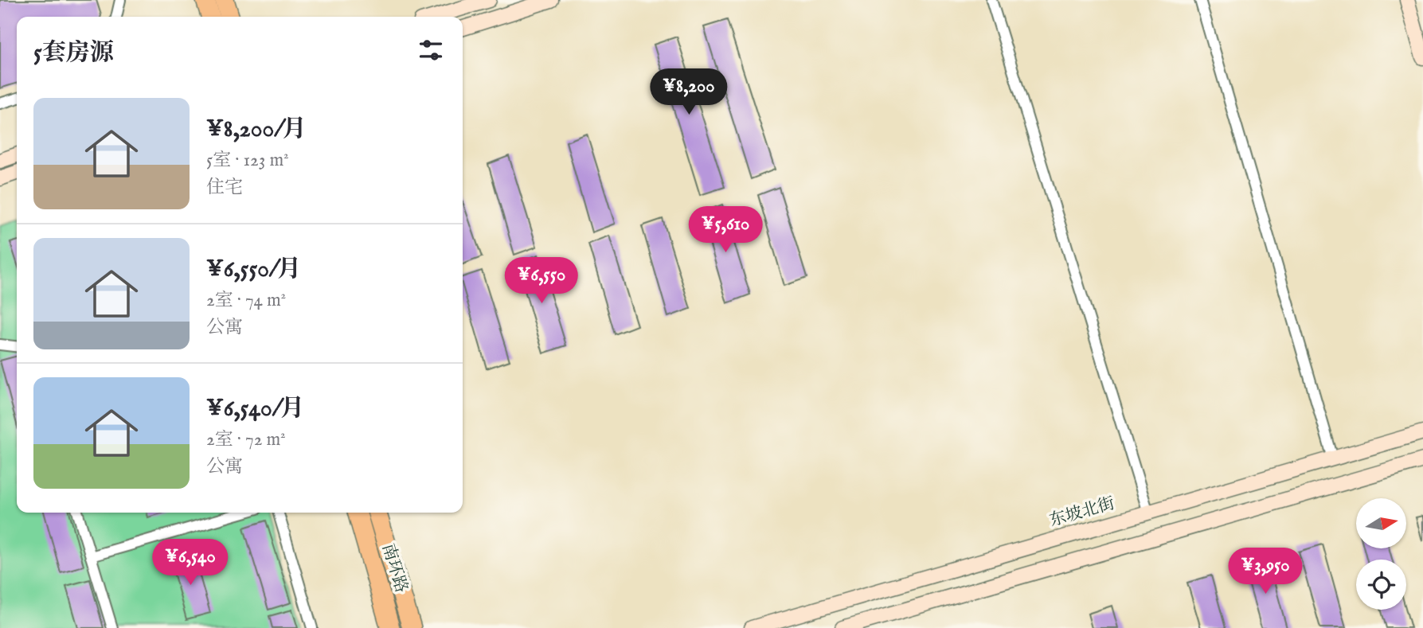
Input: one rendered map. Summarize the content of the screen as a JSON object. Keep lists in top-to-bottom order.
{
  "streets": {
    "highway": ["南环路"],
    "main road": ["东坡北街"]
  },
  "north": "right",
  "page": {
    "heading": "5套房源",
    "price": [
      "¥8,200",
      "¥5,610",
      "¥6,550",
      "¥6,540",
      "¥3,950"
    ],
    "list": [
      {
        "name": "¥8,200/月",
        "note": "5室 · 123 m² · 住宅"
      },
      {
        "name": "¥6,550/月",
        "note": "2室 · 74 m² · 公寓"
      },
      {
        "name": "¥6,540/月",
        "note": "2室 · 72 m² · 公寓"
      }
    ]
  }
}
